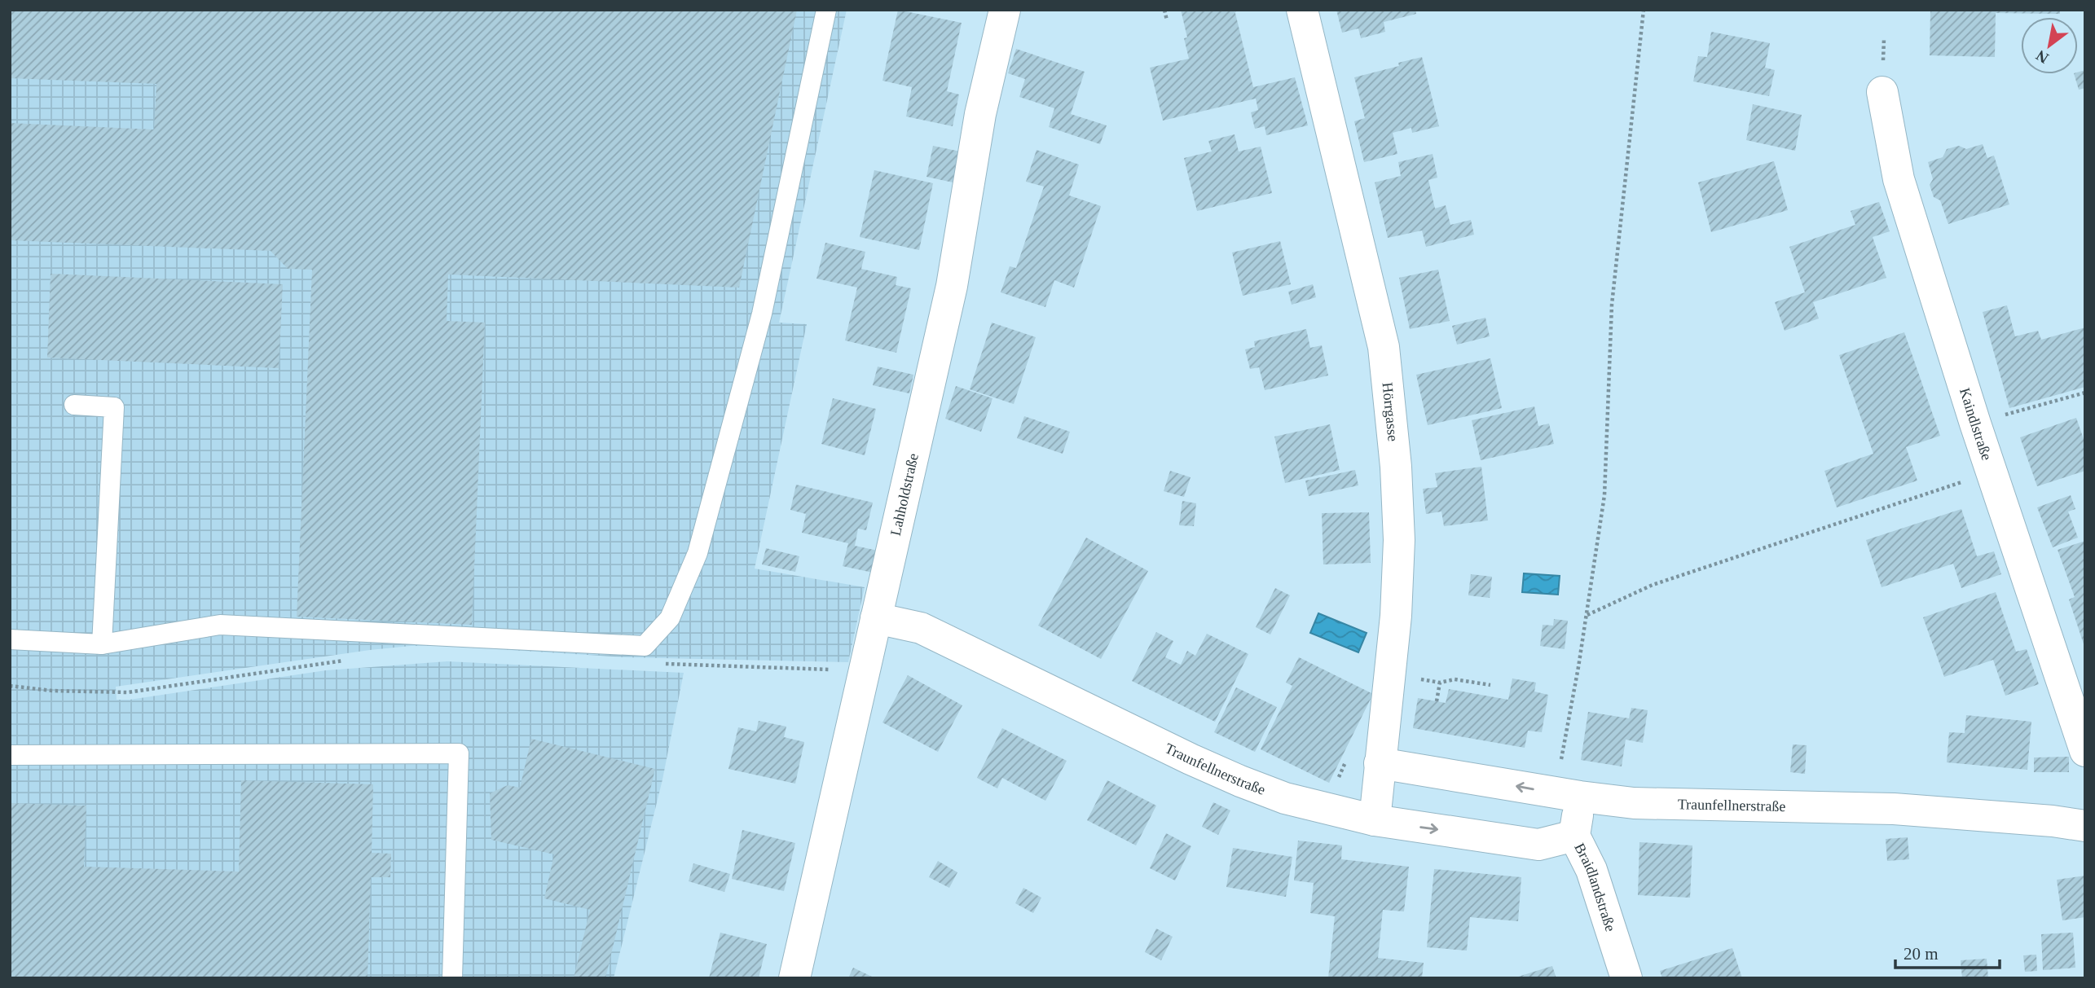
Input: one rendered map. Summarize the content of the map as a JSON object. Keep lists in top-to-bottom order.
{
  "streets": {
    "street": [
      "Hörrgasse",
      "Kaindlstraße",
      "Lahholdstraße",
      "Traunfellnerstraße",
      "Braidlandstraße"
    ]
  },
  "crossings": [
    ["Hörrgasse", "Traunfellnerstraße"],
    ["Lahholdstraße", "Traunfellnerstraße"],
    ["Traunfellnerstraße", "Braidlandstraße"]
  ],
  "scale_bar": "20 m",
  "north": "bottom left"
}
